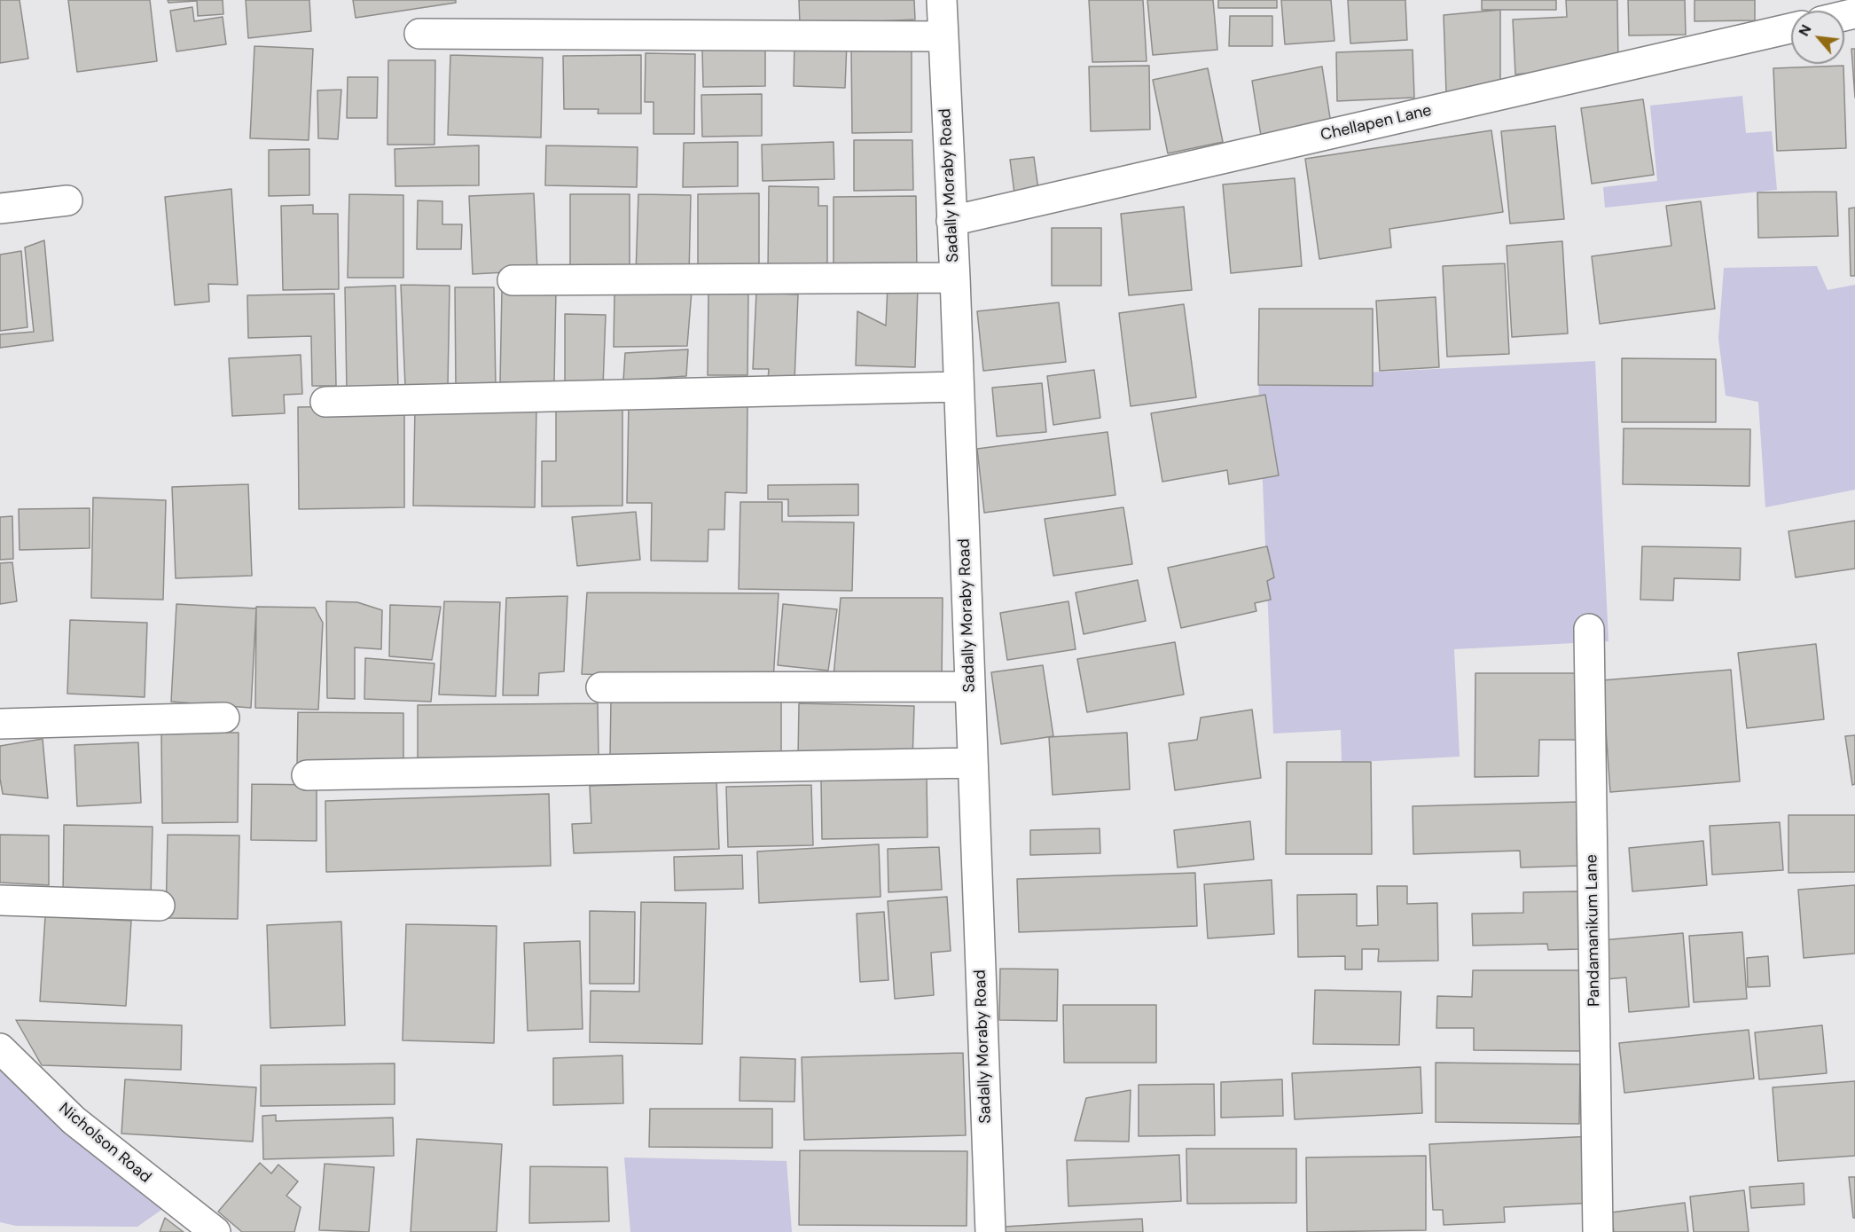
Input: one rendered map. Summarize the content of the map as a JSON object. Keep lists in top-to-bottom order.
{
  "streets": {
    "street": [
      "Chellapen Lane",
      "Sadally Moraby Road",
      "Pandamanikum Lane",
      "Nicholson Road"
    ]
  },
  "crossings": [
    ["Chellapen Lane", "Sadally Moraby Road"]
  ],
  "north": "top left"
}
